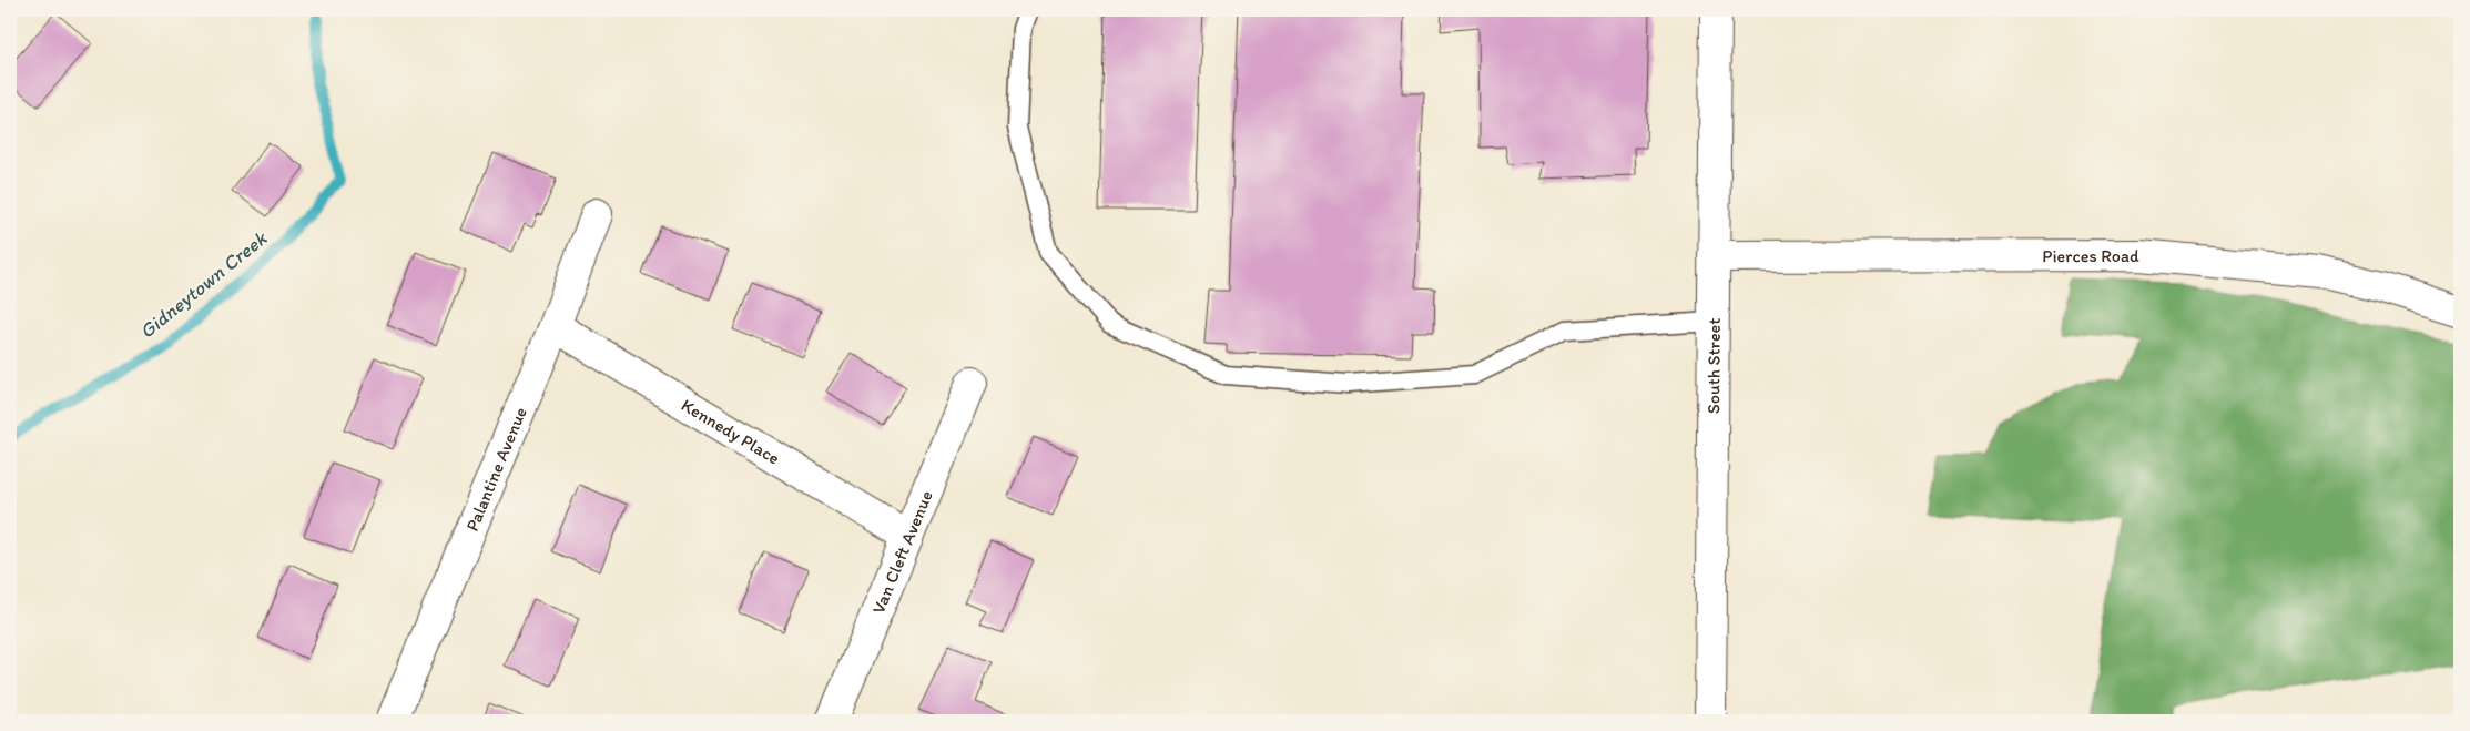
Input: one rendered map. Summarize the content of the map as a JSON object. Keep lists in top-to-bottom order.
{
  "streets": {
    "street": [
      "Pierces Road",
      "South Street",
      "Kennedy Place",
      "Palantine Avenue",
      "Van Cleft Avenue"
    ]
  },
  "crossings": [
    ["Pierces Road", "South Street"],
    ["Kennedy Place", "Palantine Avenue"],
    ["Kennedy Place", "Van Cleft Avenue"]
  ],
  "water": ["Gidneytown Creek"]
}
